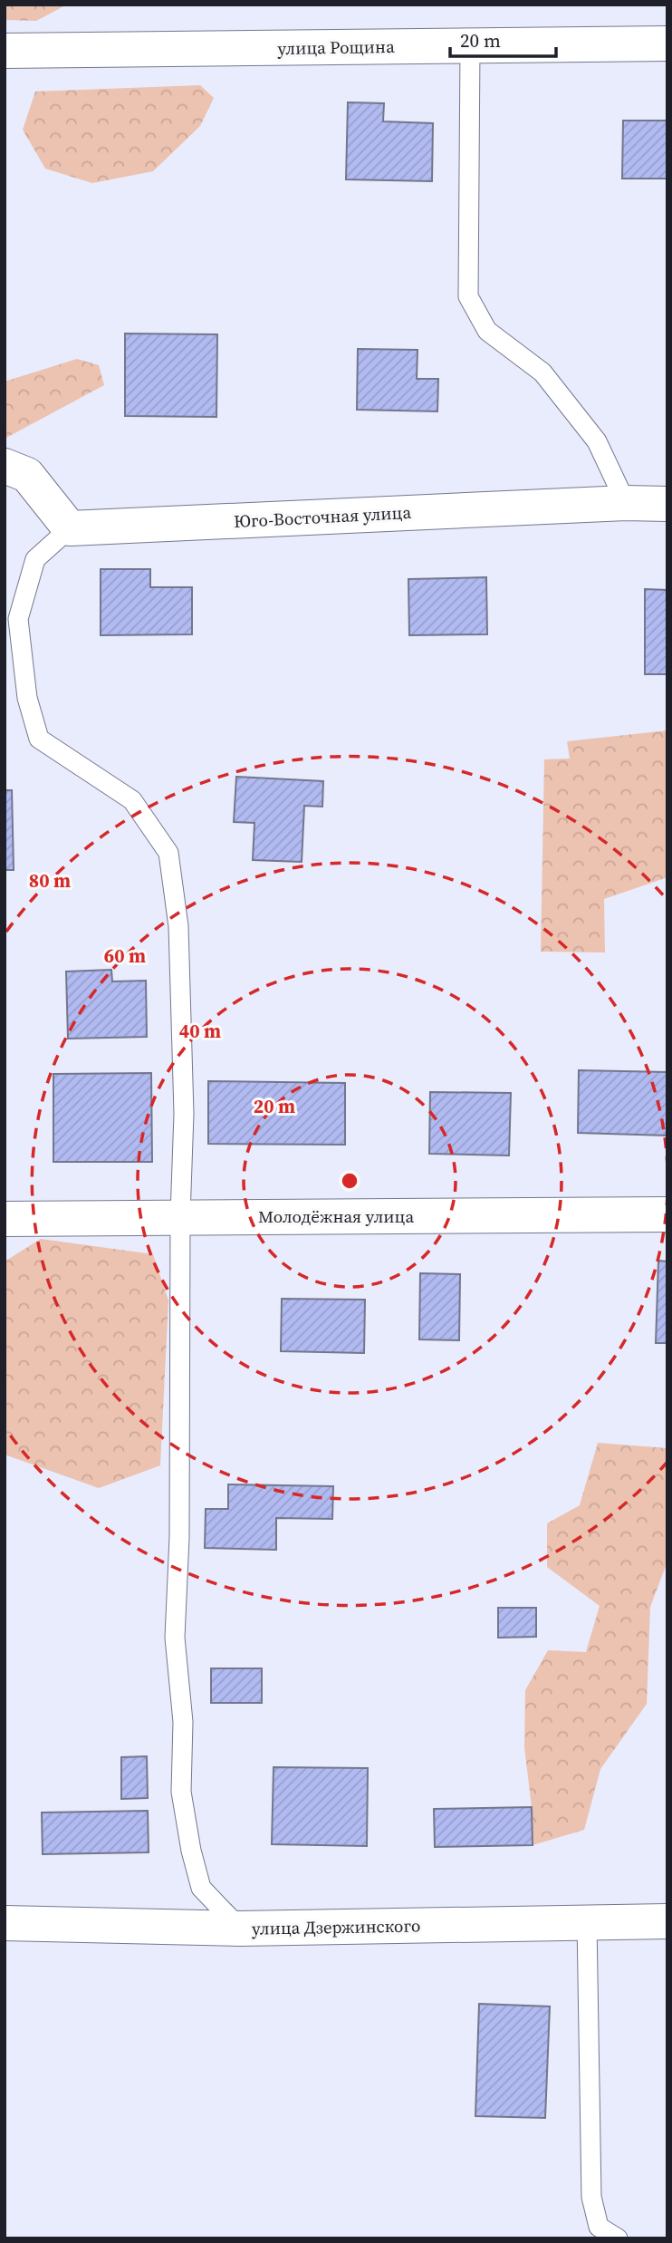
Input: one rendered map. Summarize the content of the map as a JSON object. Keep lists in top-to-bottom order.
{
  "streets": {
    "street": [
      "улица Рощина",
      "Юго-Восточная улица",
      "Молодёжная улица",
      "улица Дзержинского"
    ]
  },
  "scale_bar": "20 m",
  "rings": [
    "80 m",
    "60 m",
    "40 m",
    "20 m"
  ]
}
